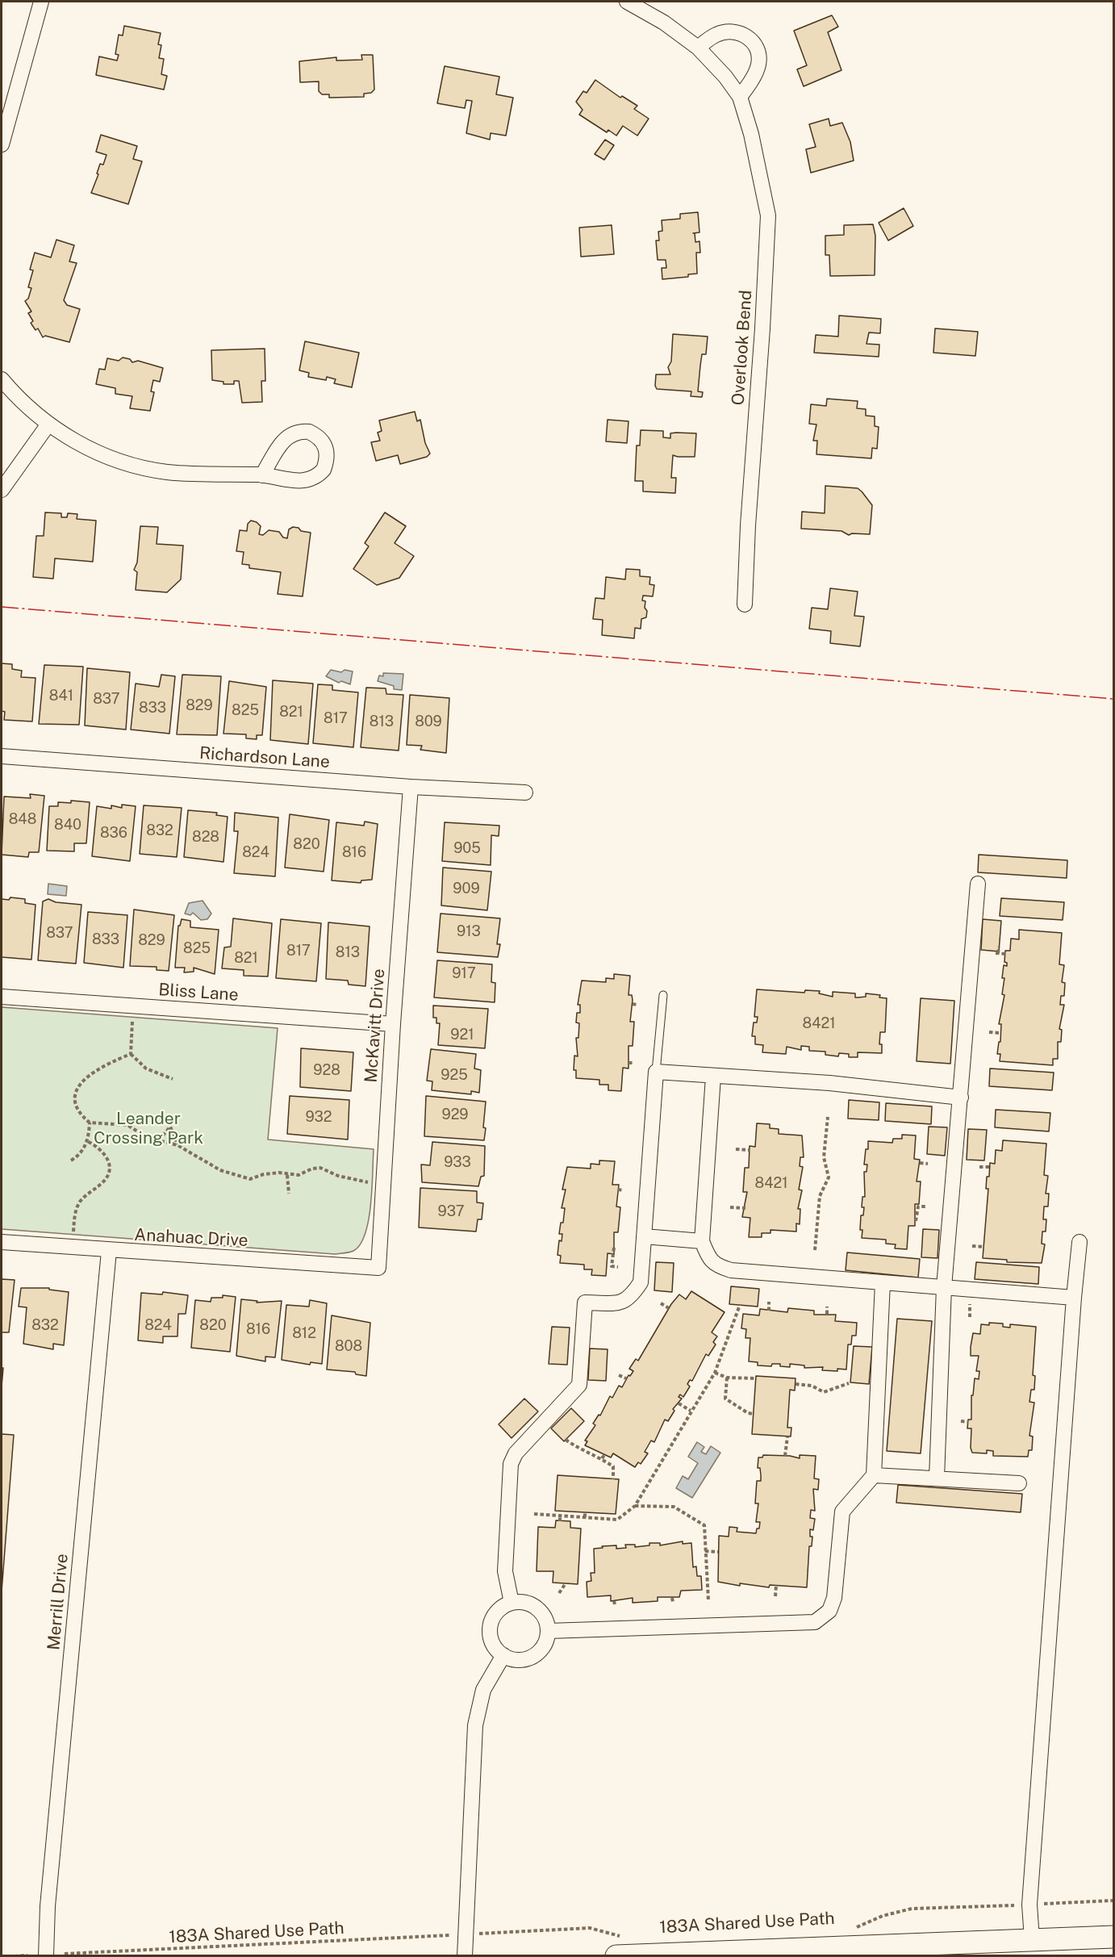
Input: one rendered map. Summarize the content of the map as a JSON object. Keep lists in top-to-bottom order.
{
  "streets": {
    "street": [
      "Overlook Bend",
      "Richardson Lane",
      "Bliss Lane",
      "McKavitt Drive",
      "Anahuac Drive",
      "Merrill Drive"
    ],
    "path": ["183A Shared Use Path"]
  },
  "crossings": [
    ["Richardson Lane", "McKavitt Drive"],
    ["Bliss Lane", "McKavitt Drive"],
    ["McKavitt Drive", "Anahuac Drive"],
    ["Anahuac Drive", "Merrill Drive"]
  ],
  "parks": ["Leander Crossing Park"],
  "house_numbers": [
    "841",
    "837",
    "829",
    "833",
    "825",
    "821",
    "817",
    "813",
    "809",
    "848",
    "840",
    "832",
    "836",
    "828",
    "820",
    "905",
    "824",
    "816",
    "909",
    "913",
    "837",
    "833",
    "829",
    "825",
    "817",
    "813",
    "821",
    "917",
    "8421",
    "921",
    "928",
    "925",
    "929",
    "932",
    "933",
    "8421",
    "937",
    "832",
    "824",
    "820",
    "816",
    "812",
    "808"
  ]
}
